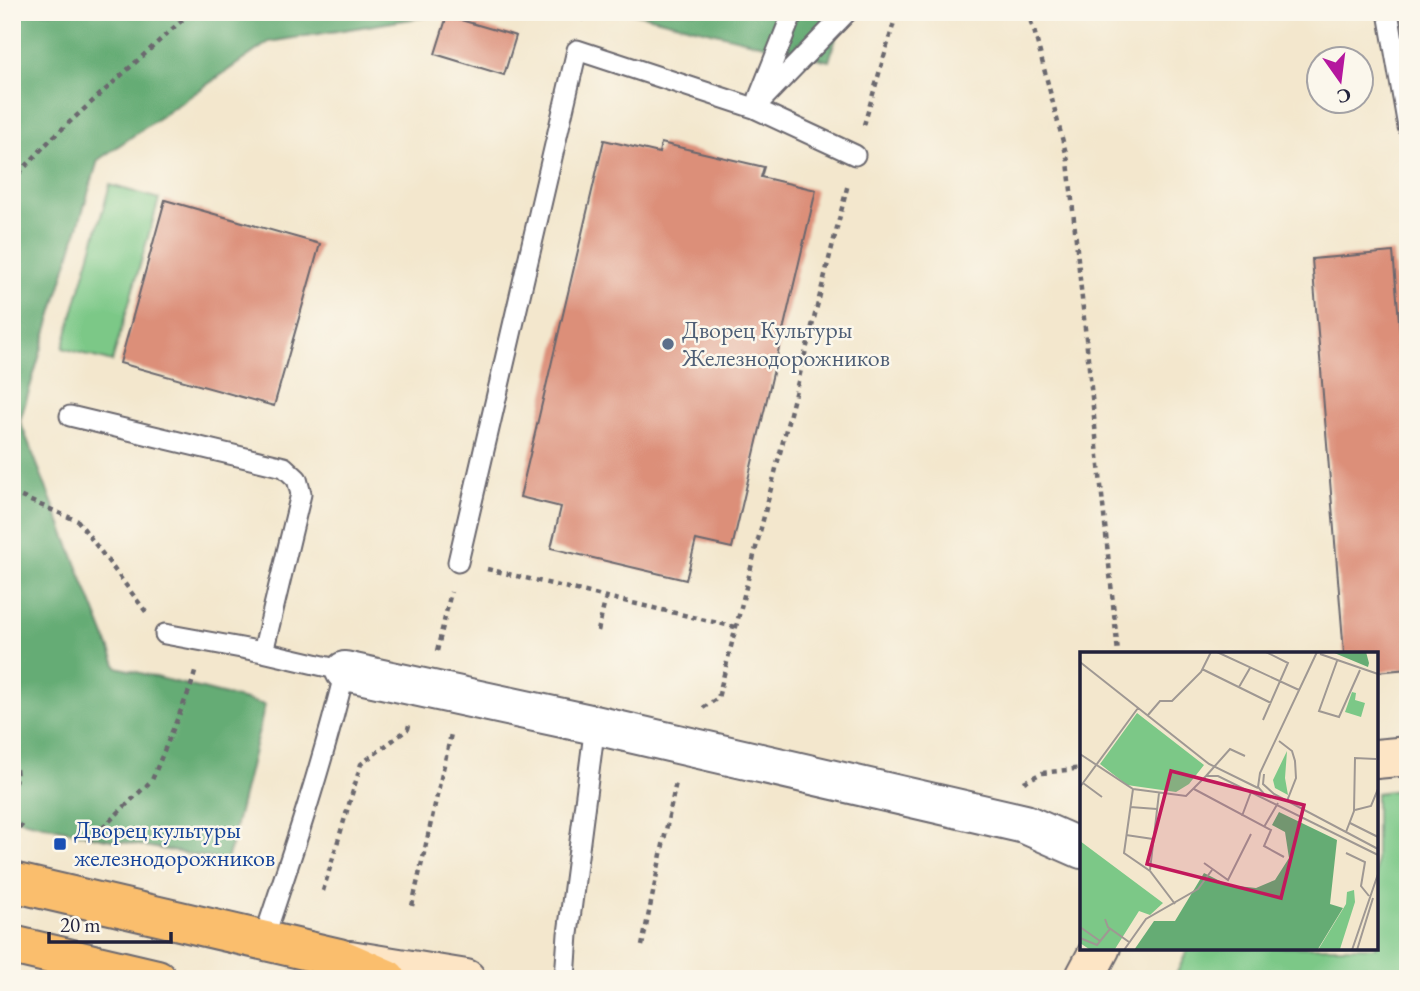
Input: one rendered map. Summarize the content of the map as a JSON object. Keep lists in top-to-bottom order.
{
  "places": {
    "other": ["Дворец Культуры Железнодорожников"],
    "transit": ["Дворец культуры железнодорожников"]
  },
  "scale_bar": "20 m",
  "north": "bottom"
}
